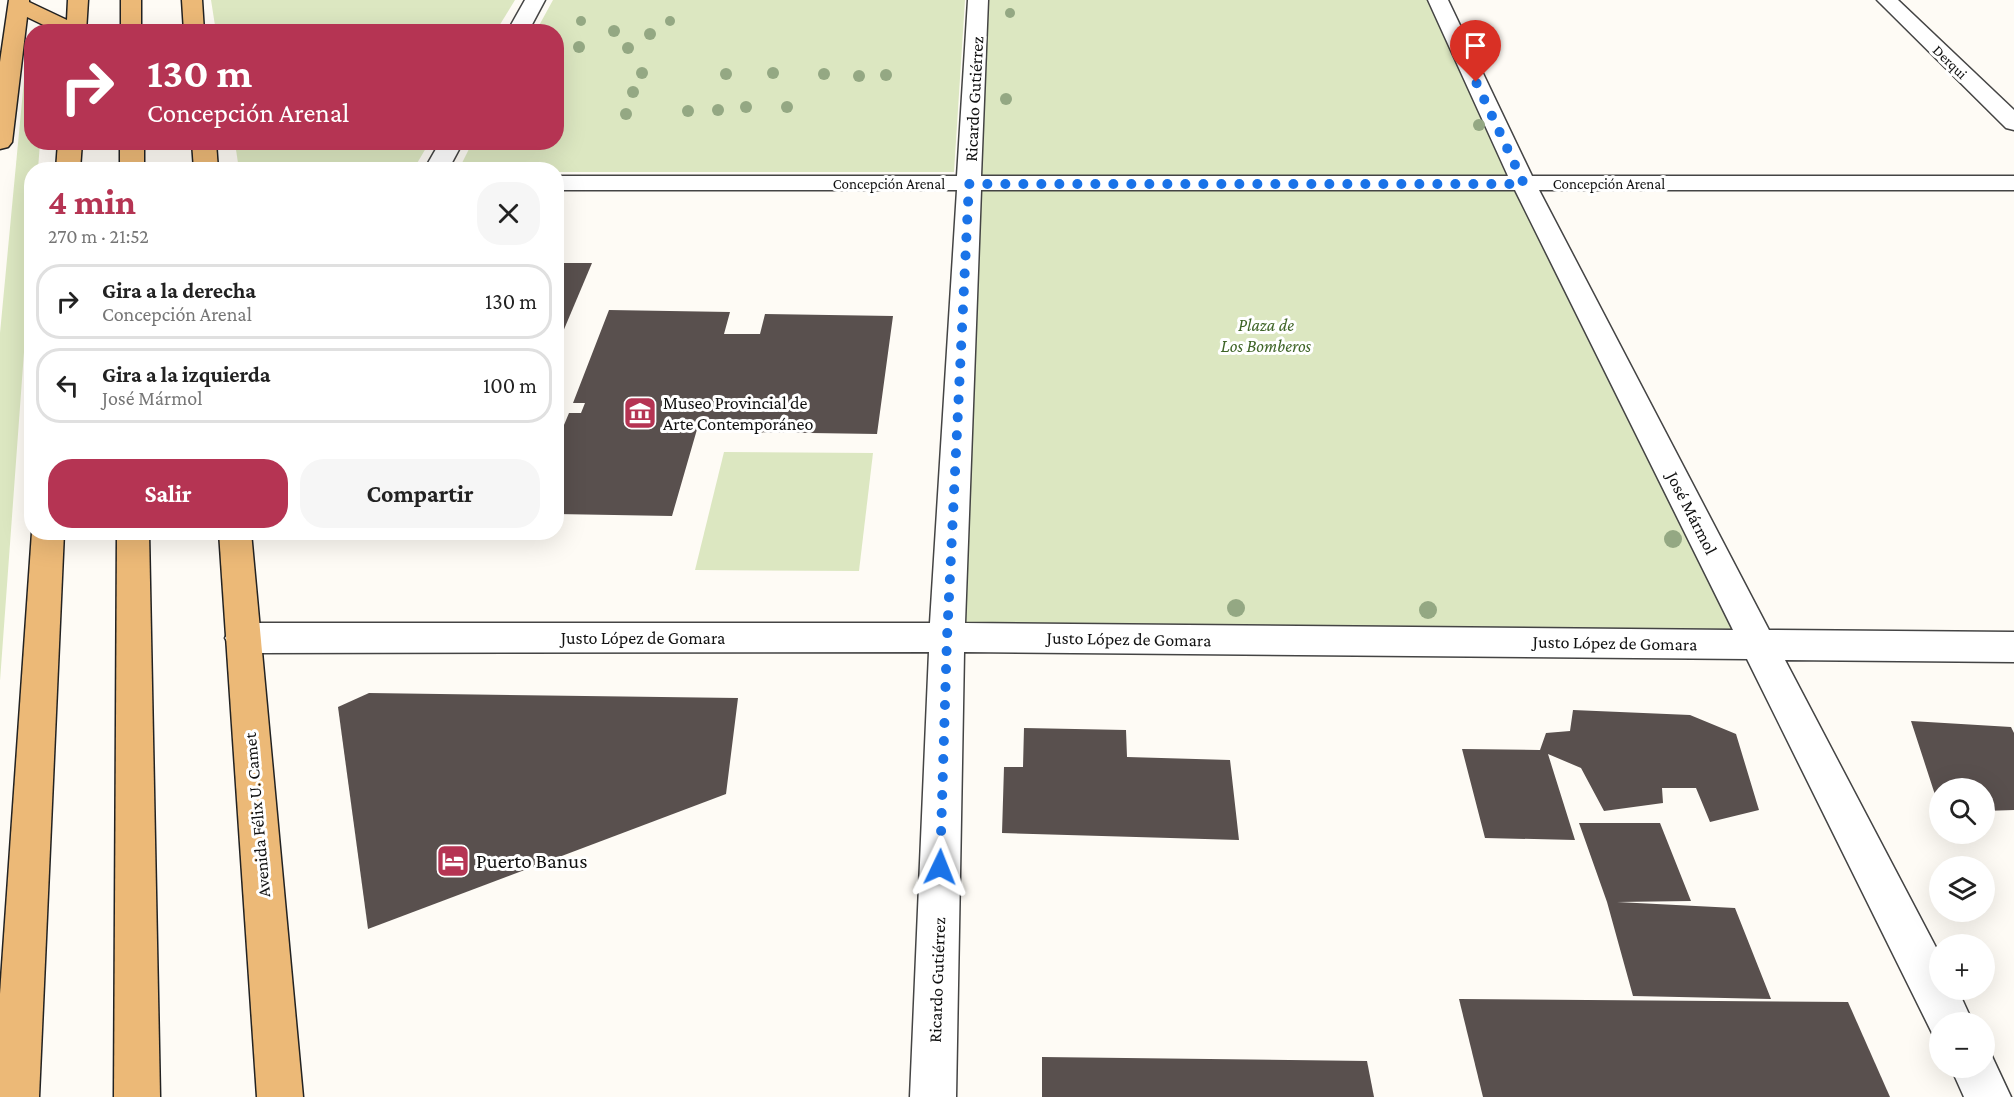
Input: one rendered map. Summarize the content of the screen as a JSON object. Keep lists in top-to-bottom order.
{
  "streets": {
    "main road": ["Avenida Félix U. Camet"],
    "street": [
      "Derqui",
      "Ricardo Gutiérrez",
      "Concepción Arenal",
      "José Mármol",
      "Justo López de Gomara"
    ]
  },
  "crossings": [
    ["Ricardo Gutiérrez", "Concepción Arenal"],
    ["Ricardo Gutiérrez", "Justo López de Gomara"],
    ["Concepción Arenal", "José Mármol"],
    ["José Mármol", "Justo López de Gomara"],
    ["Justo López de Gomara", "Avenida Félix U. Camet"]
  ],
  "parks": ["Plaza de Los Bomberos"],
  "places": {
    "museum": ["Museo Provincial de Arte Contemporáneo"],
    "hotel": ["Puerto Banus"]
  },
  "page": {
    "turn": ["130 m", "Concepción Arenal"],
    "heading": ["4 min", "270 m · 21:52"],
    "list": [
      {
        "name": "Gira a la derecha",
        "note": "Concepción Arenal",
        "value": "130 m"
      },
      {
        "name": "Gira a la izquierda",
        "note": "José Mármol",
        "value": "100 m"
      }
    ],
    "buttons": ["Salir", "Compartir"],
    "map_buttons": ["+", "−"]
  }
}
